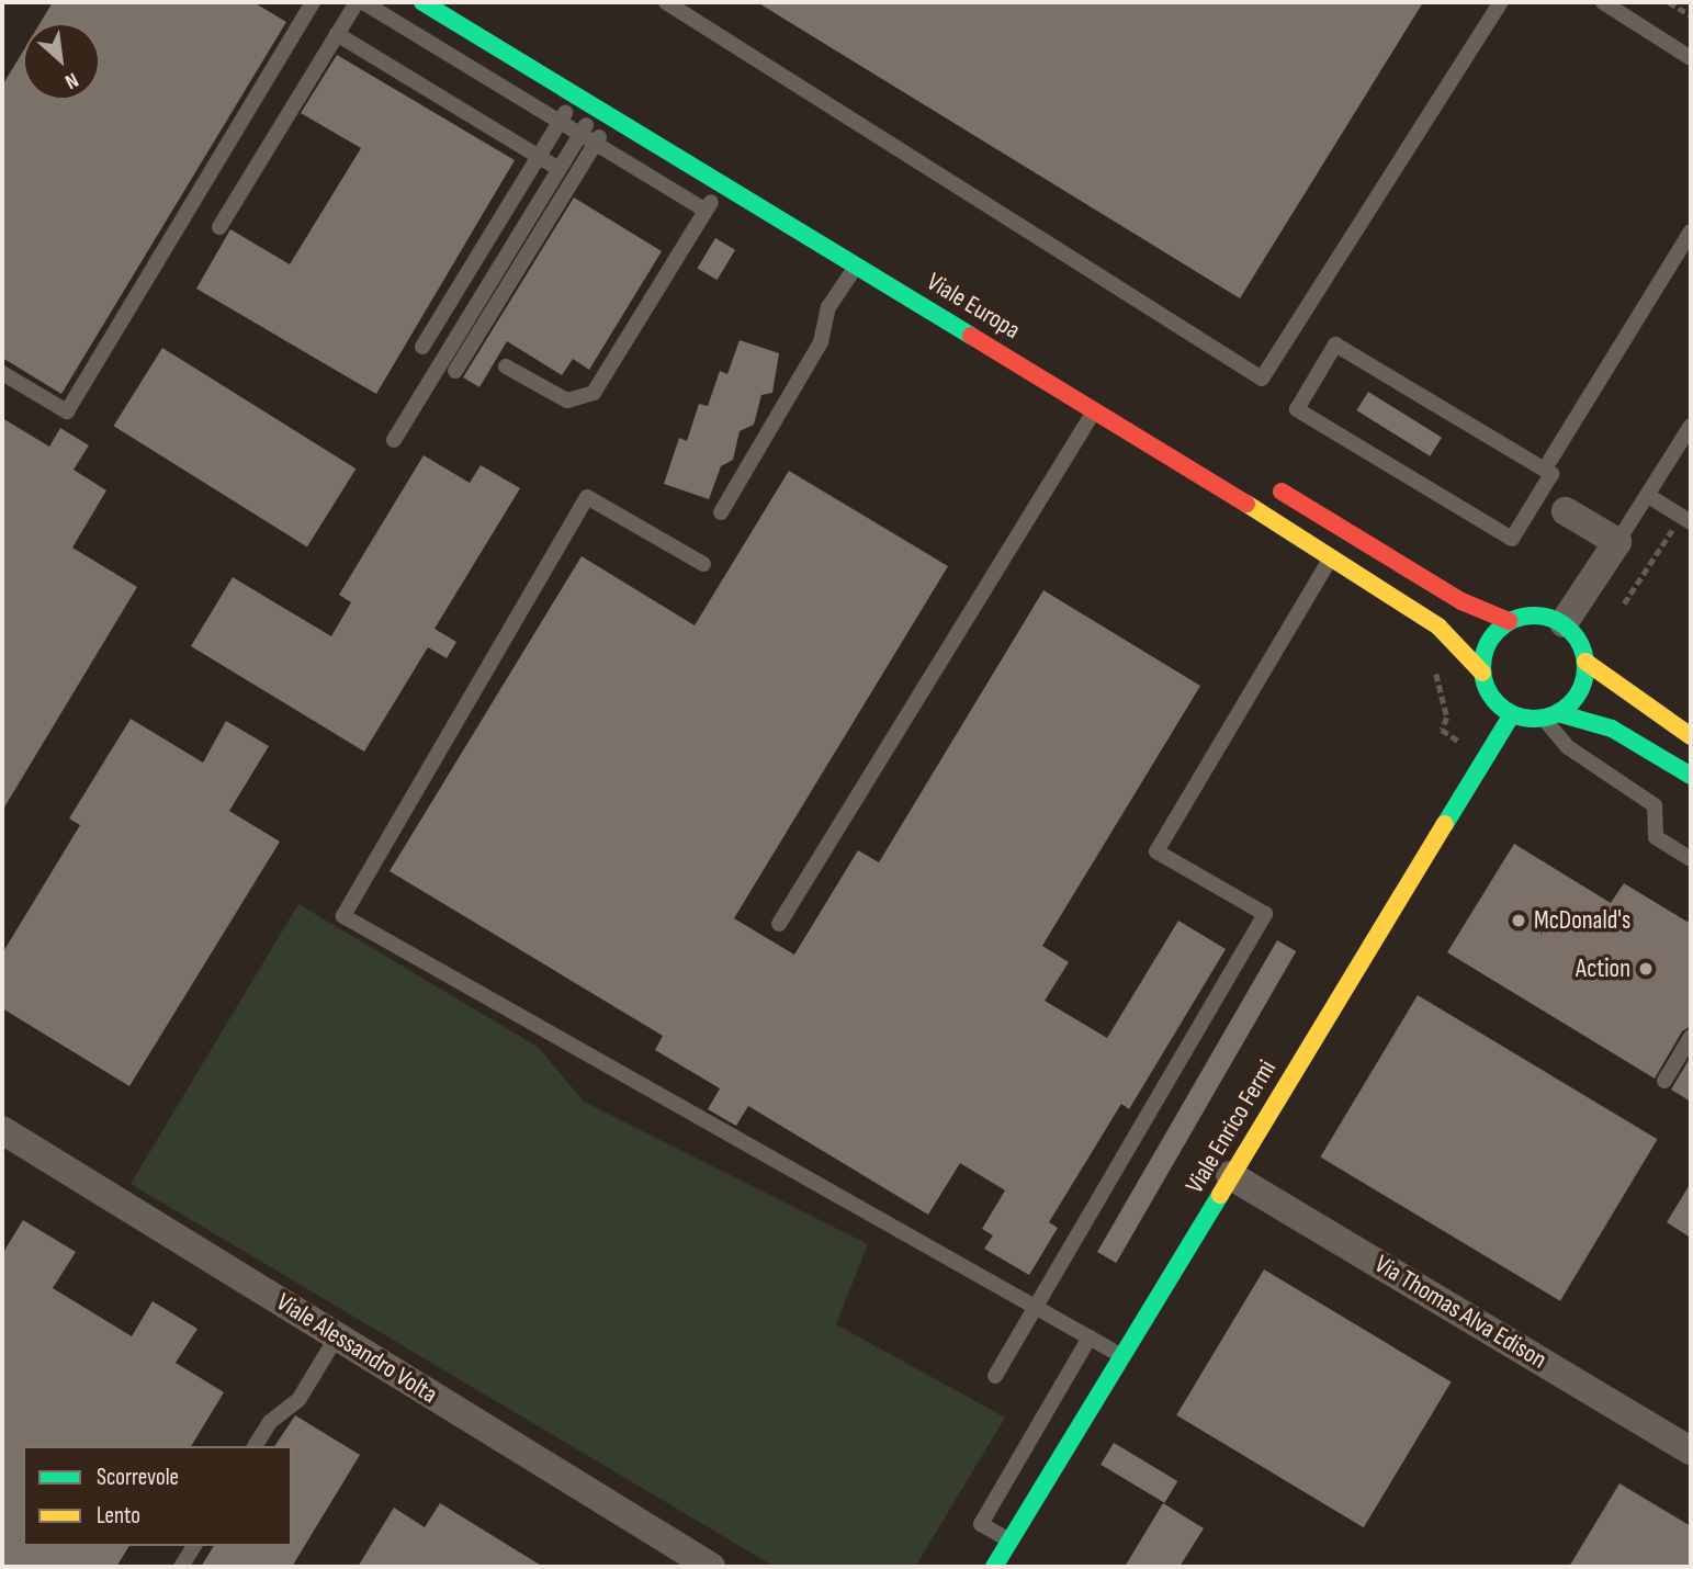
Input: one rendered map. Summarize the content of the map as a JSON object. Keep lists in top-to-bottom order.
{
  "streets": {
    "main road": ["Viale Europa", "Viale Enrico Fermi"],
    "street": ["Via Thomas Alva Edison", "Viale Alessandro Volta"]
  },
  "crossings": [
    ["Viale Europa", "Viale Enrico Fermi"],
    ["Viale Enrico Fermi", "Via Thomas Alva Edison"]
  ],
  "places": ["McDonald's", "Action"],
  "legend": ["Scorrevole", "Lento"],
  "north": "bottom right"
}
